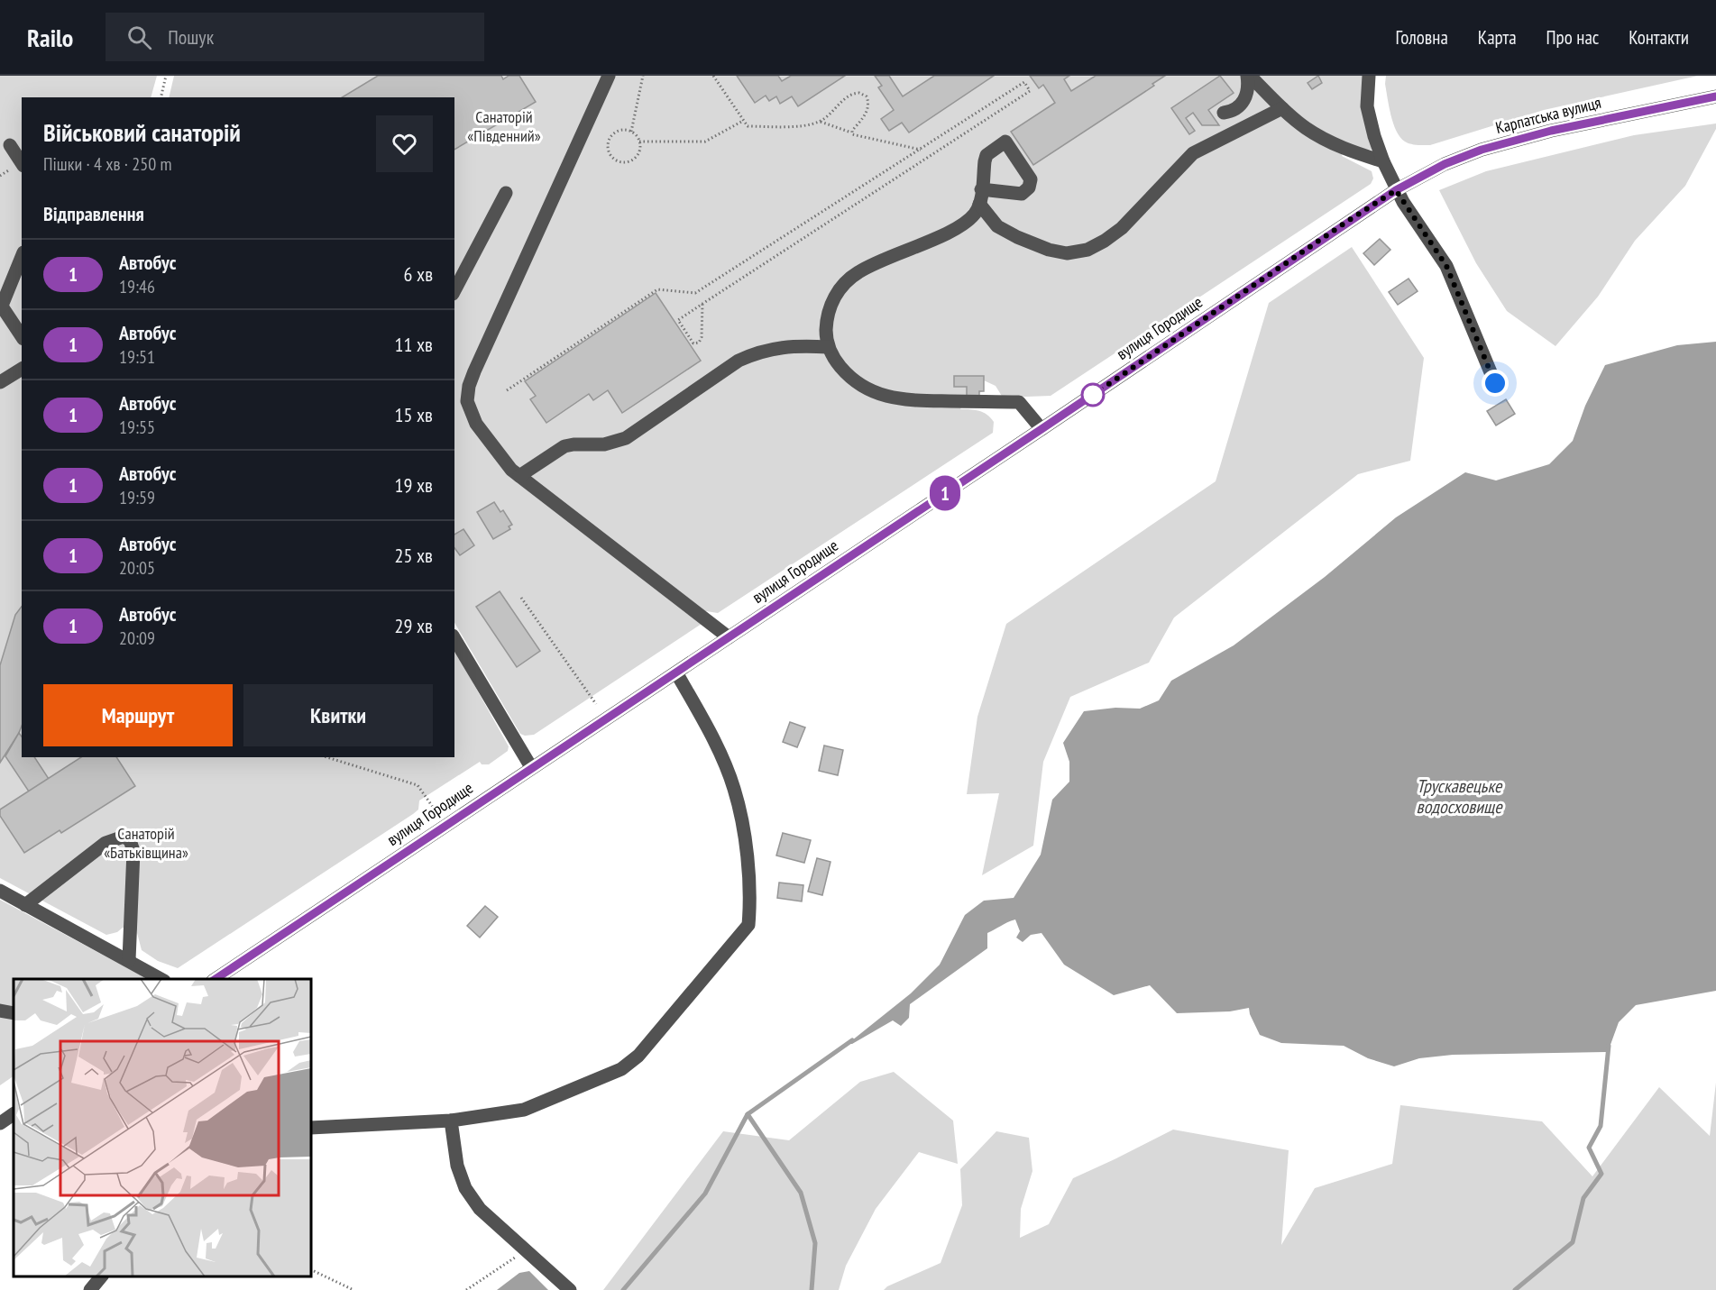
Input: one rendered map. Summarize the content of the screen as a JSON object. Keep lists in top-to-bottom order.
{
  "streets": {
    "street": ["Карпатська вулиця", "вулиця Городище"]
  },
  "crossings": [
    ["Карпатська вулиця", "вулиця Городище"]
  ],
  "water": ["Трускавецьке водосховище"],
  "parks": ["Санаторій «Південний»", "Санаторій «Батьківщина»"],
  "lines": ["bus line 1"],
  "page": {
    "header": "Railo",
    "search": "Пошук",
    "nav": [
      "Головна",
      "Карта",
      "Про нас",
      "Контакти"
    ],
    "on_map": "1",
    "heading": [
      ["Військовий санаторій", "Пішки · 4 хв · 250 m"],
      "Відправлення"
    ],
    "list": [
      {
        "mark": "1",
        "name": "Автобус",
        "note": "19:46",
        "value": "6 хв"
      },
      {
        "mark": "1",
        "name": "Автобус",
        "note": "19:51",
        "value": "11 хв"
      },
      {
        "mark": "1",
        "name": "Автобус",
        "note": "19:55",
        "value": "15 хв"
      },
      {
        "mark": "1",
        "name": "Автобус",
        "note": "19:59",
        "value": "19 хв"
      },
      {
        "mark": "1",
        "name": "Автобус",
        "note": "20:05",
        "value": "25 хв"
      },
      {
        "mark": "1",
        "name": "Автобус",
        "note": "20:09",
        "value": "29 хв"
      }
    ],
    "buttons": ["Маршрут", "Квитки"]
  }
}
